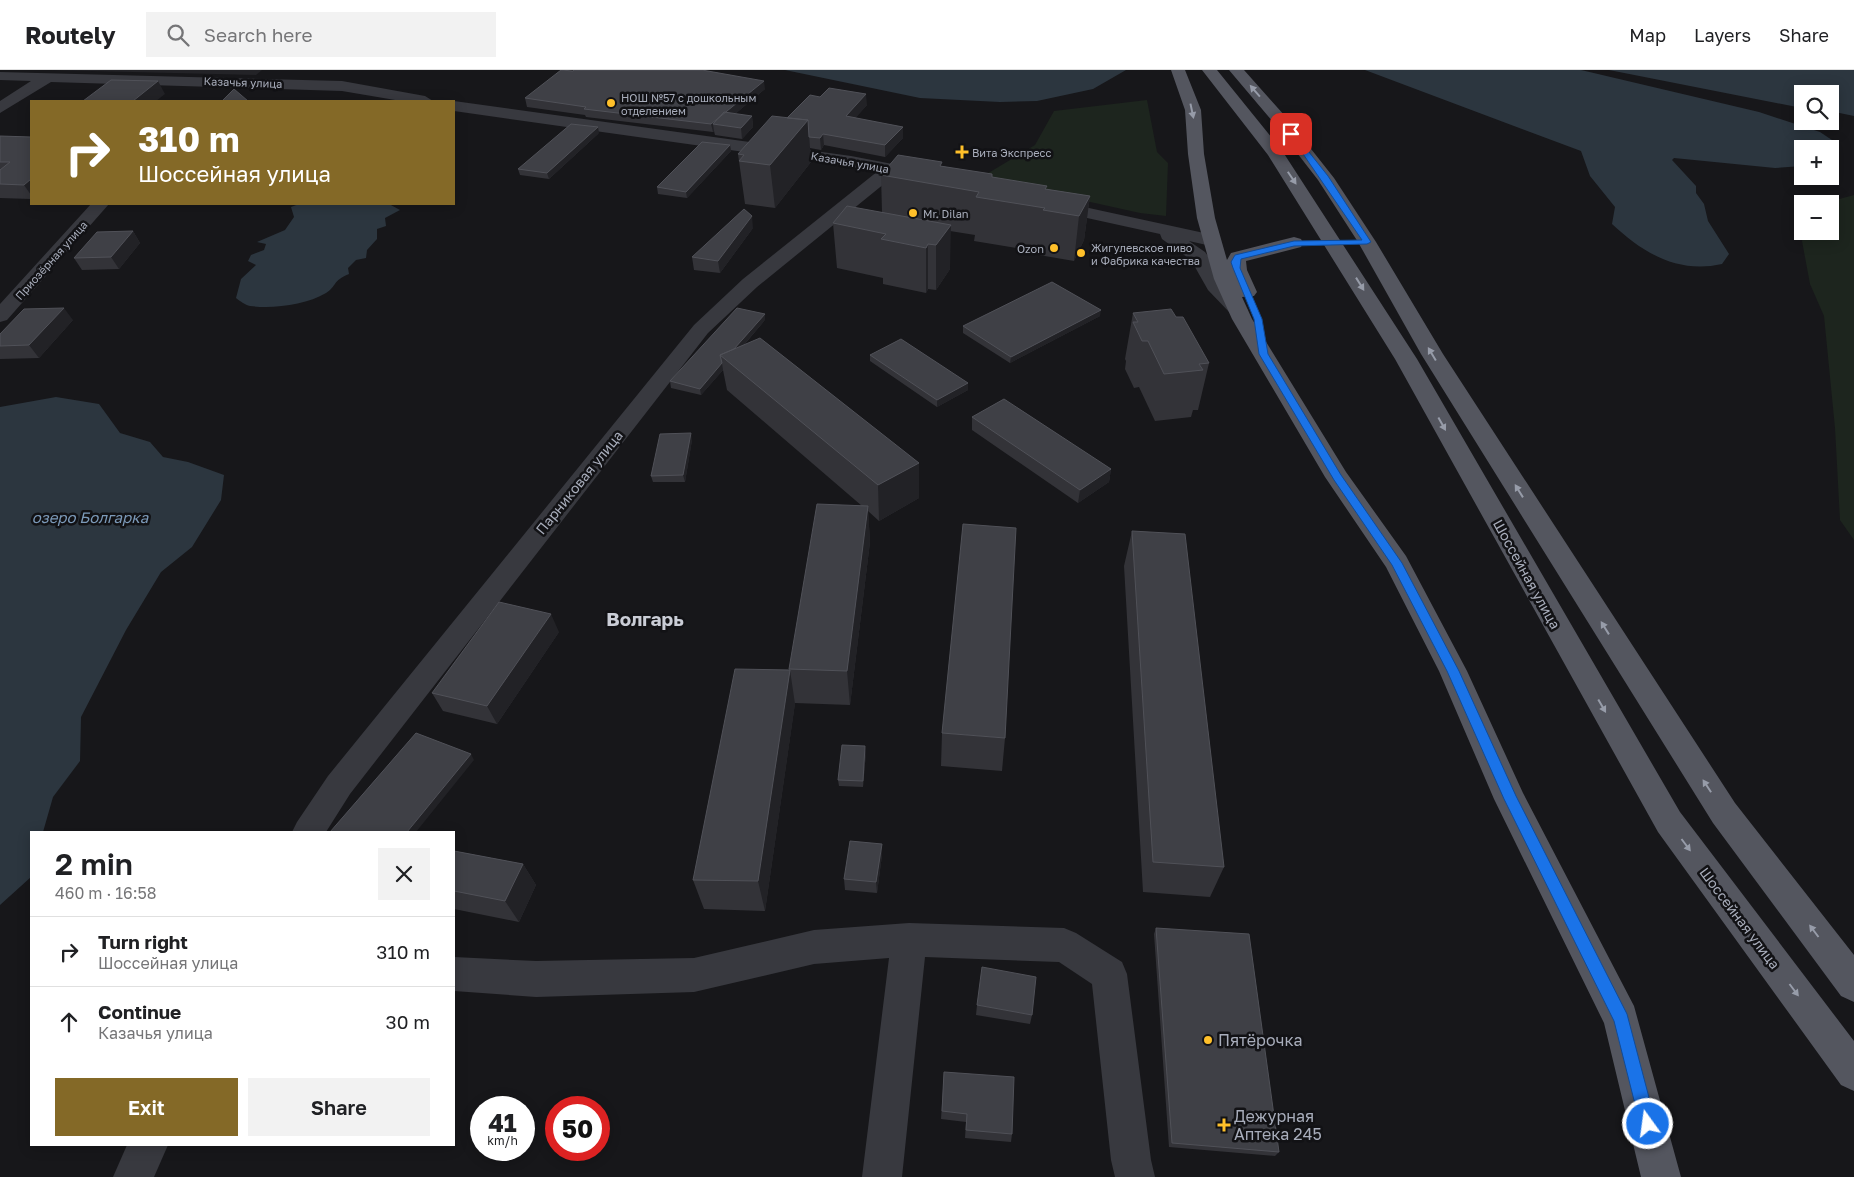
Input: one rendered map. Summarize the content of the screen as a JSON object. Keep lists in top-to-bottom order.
{
  "streets": {
    "main road": ["Шоссейная улица"],
    "street": ["Казачья улица", "Приозёрная улица", "Парниковая улица"]
  },
  "crossings": [
    ["Казачья улица", "Парниковая улица"]
  ],
  "districts": ["Волгарь"],
  "water": ["озеро Болгарка"],
  "places": {
    "other": [
      "НОШ №57 с дошкольным отделением",
      "Mr. Dilan",
      "Ozon",
      "Жигулевское пиво и Фабрика качества",
      "Пятёрочка"
    ],
    "health": ["Вита Экспресс", "Дежурная Аптека 245"]
  },
  "page": {
    "header": "Routely",
    "search": "Search here",
    "nav": ["Map", "Layers", "Share"],
    "map_buttons": ["+", "−"],
    "turn": ["310 m", "Шоссейная улица"],
    "heading": ["2 min", "460 m · 16:58"],
    "list": [
      {
        "name": "Turn right",
        "note": "Шоссейная улица",
        "value": "310 m"
      },
      {
        "name": "Continue",
        "note": "Казачья улица",
        "value": "30 m"
      }
    ],
    "buttons": ["Exit", "Share"],
    "speed": "41 km/h",
    "limit": "50"
  }
}
